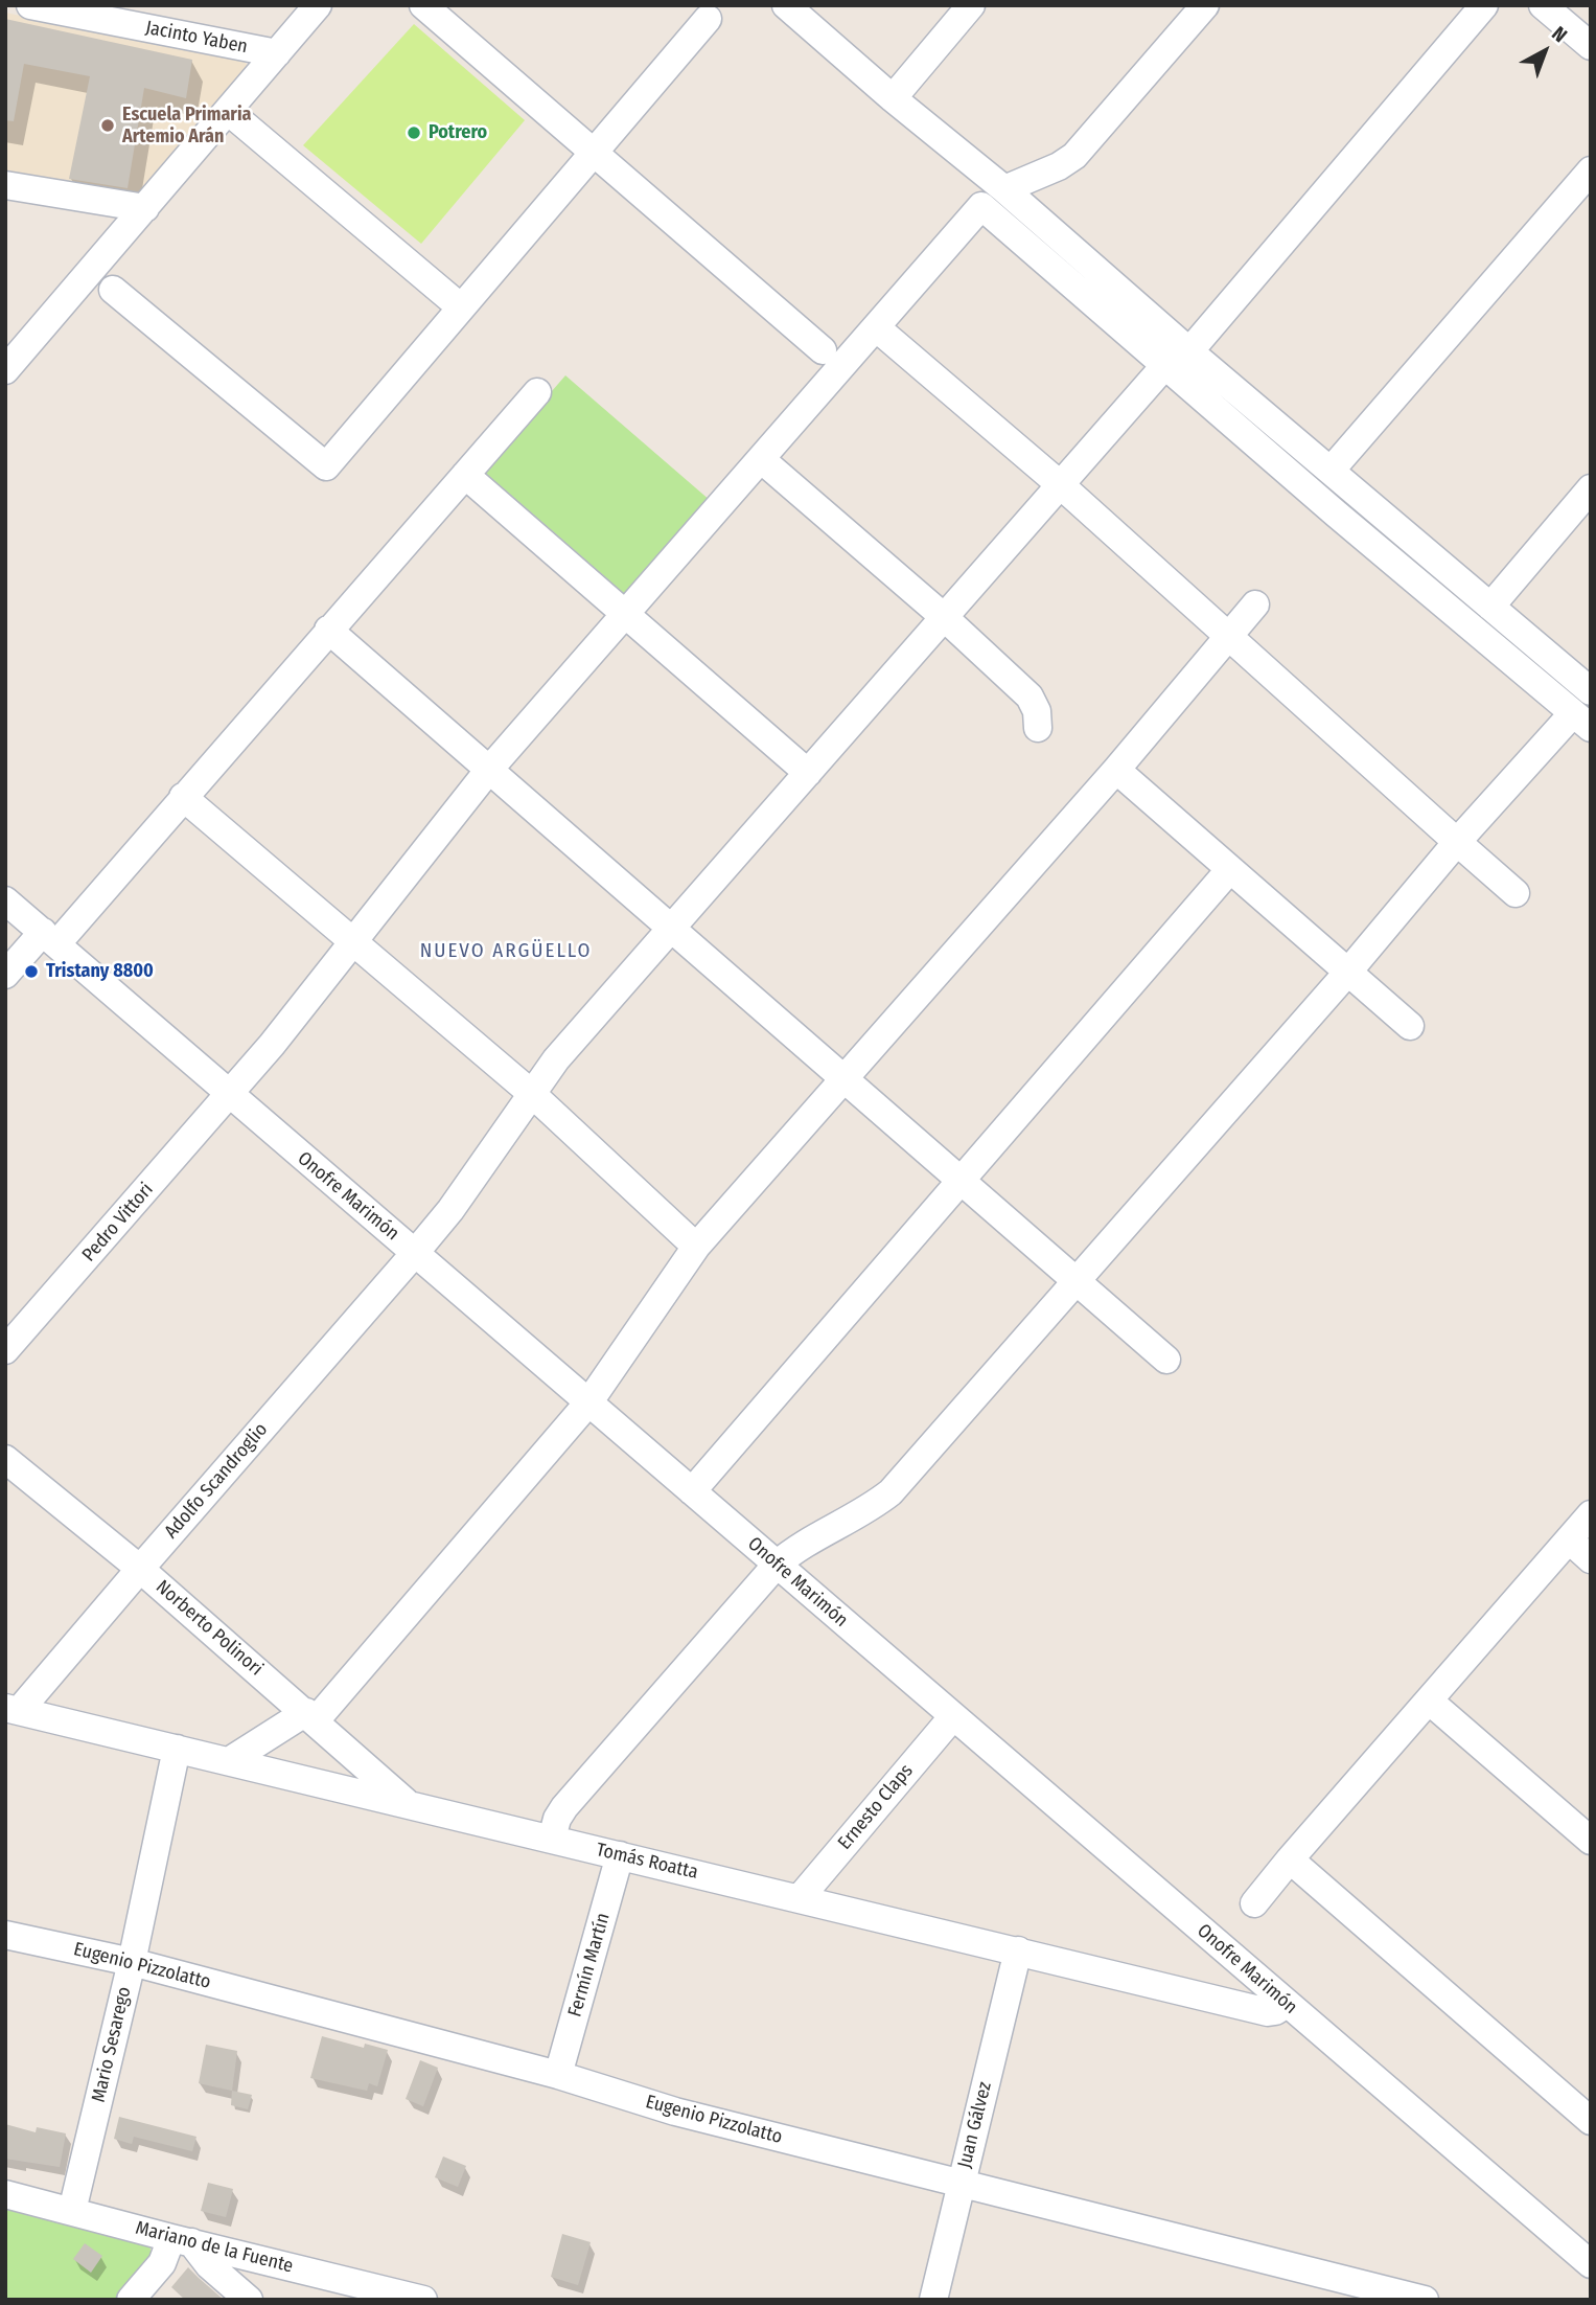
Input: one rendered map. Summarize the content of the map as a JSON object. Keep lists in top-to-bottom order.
{
  "streets": {
    "street": [
      "Jacinto Yaben",
      "Onofre Marimón",
      "Pedro Vittori",
      "Adolfo Scandroglio",
      "Norberto Polinori",
      "Ernesto Claps",
      "Tomás Roatta",
      "Fermín Martín",
      "Eugenio Pizzolatto",
      "Mario Sesarego",
      "Juan Gálvez",
      "Mariano de la Fuente"
    ]
  },
  "crossings": [
    ["Onofre Marimón", "Pedro Vittori"],
    ["Onofre Marimón", "Adolfo Scandroglio"],
    ["Onofre Marimón", "Ernesto Claps"],
    ["Onofre Marimón", "Tomás Roatta"],
    ["Pedro Vittori", "Adolfo Scandroglio"],
    ["Adolfo Scandroglio", "Norberto Polinori"],
    ["Adolfo Scandroglio", "Tomás Roatta"],
    ["Norberto Polinori", "Tomás Roatta"],
    ["Ernesto Claps", "Tomás Roatta"],
    ["Tomás Roatta", "Fermín Martín"],
    ["Tomás Roatta", "Mario Sesarego"],
    ["Tomás Roatta", "Juan Gálvez"],
    ["Fermín Martín", "Eugenio Pizzolatto"],
    ["Eugenio Pizzolatto", "Mario Sesarego"],
    ["Eugenio Pizzolatto", "Juan Gálvez"],
    ["Mario Sesarego", "Mariano de la Fuente"]
  ],
  "districts": ["NUEVO ARGÜELLO"],
  "places": ["Escuela Primaria Artemio Arán", "Potrero", "Tristany 8800"],
  "north": "top right"
}
